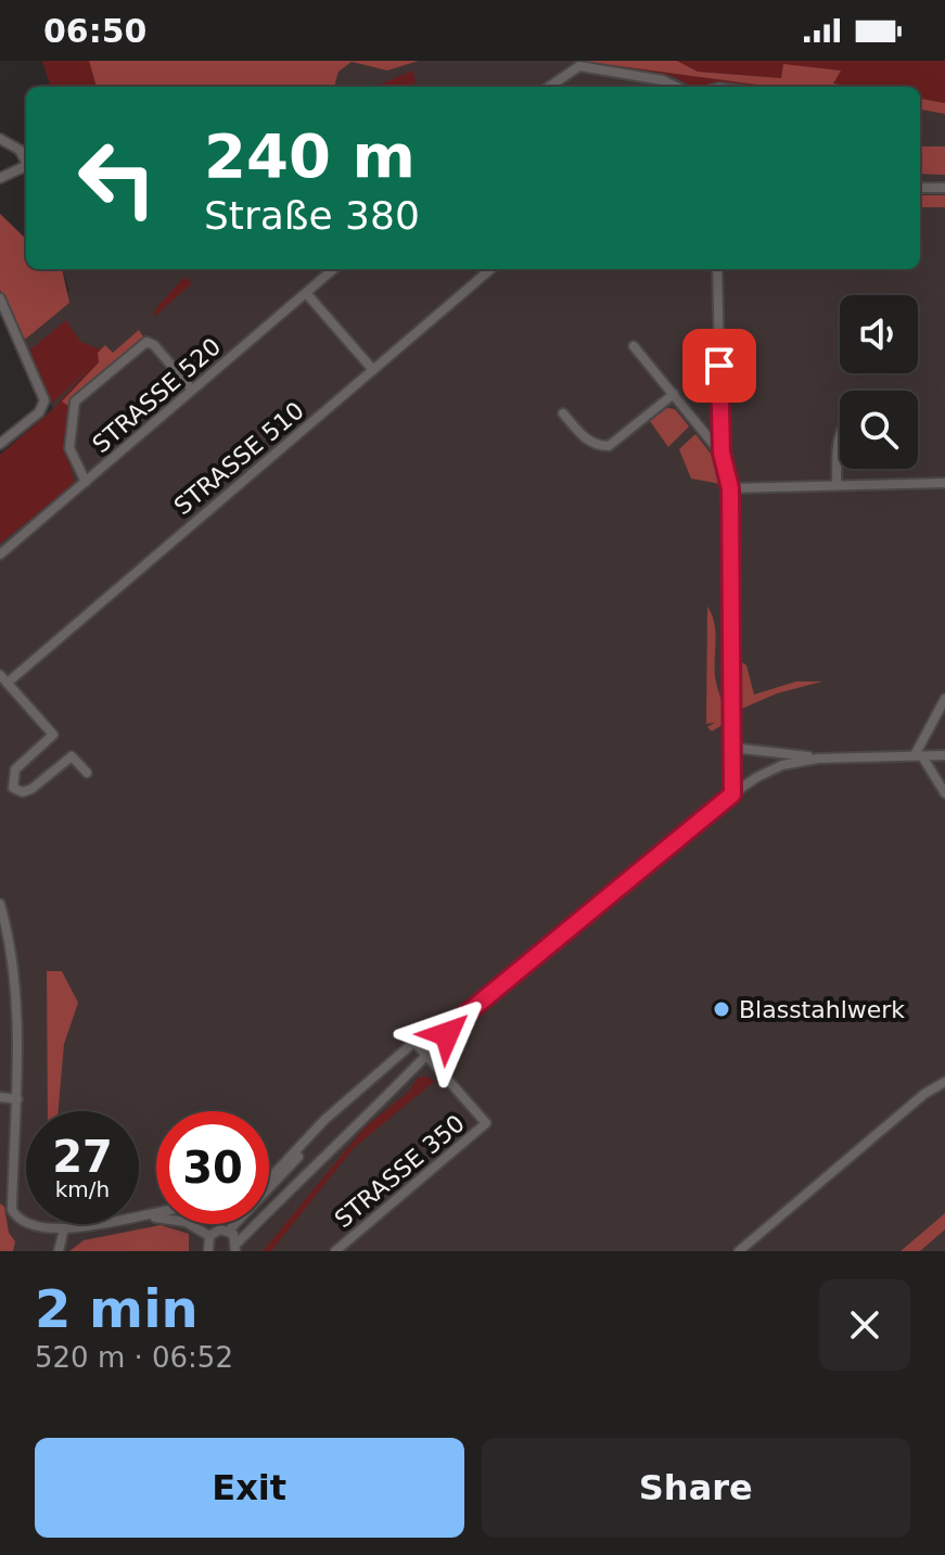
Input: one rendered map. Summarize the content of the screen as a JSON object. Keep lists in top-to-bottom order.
{
  "streets": {
    "street": ["STRASSE 520", "STRASSE 510", "STRASSE 350"]
  },
  "places": ["Blasstahlwerk"],
  "page": {
    "status": "06:50",
    "turn": ["240 m", "Straße 380"],
    "speed": "27 km/h",
    "limit": "30",
    "heading": ["2 min", "520 m · 06:52"],
    "buttons": ["Exit", "Share"]
  }
}
